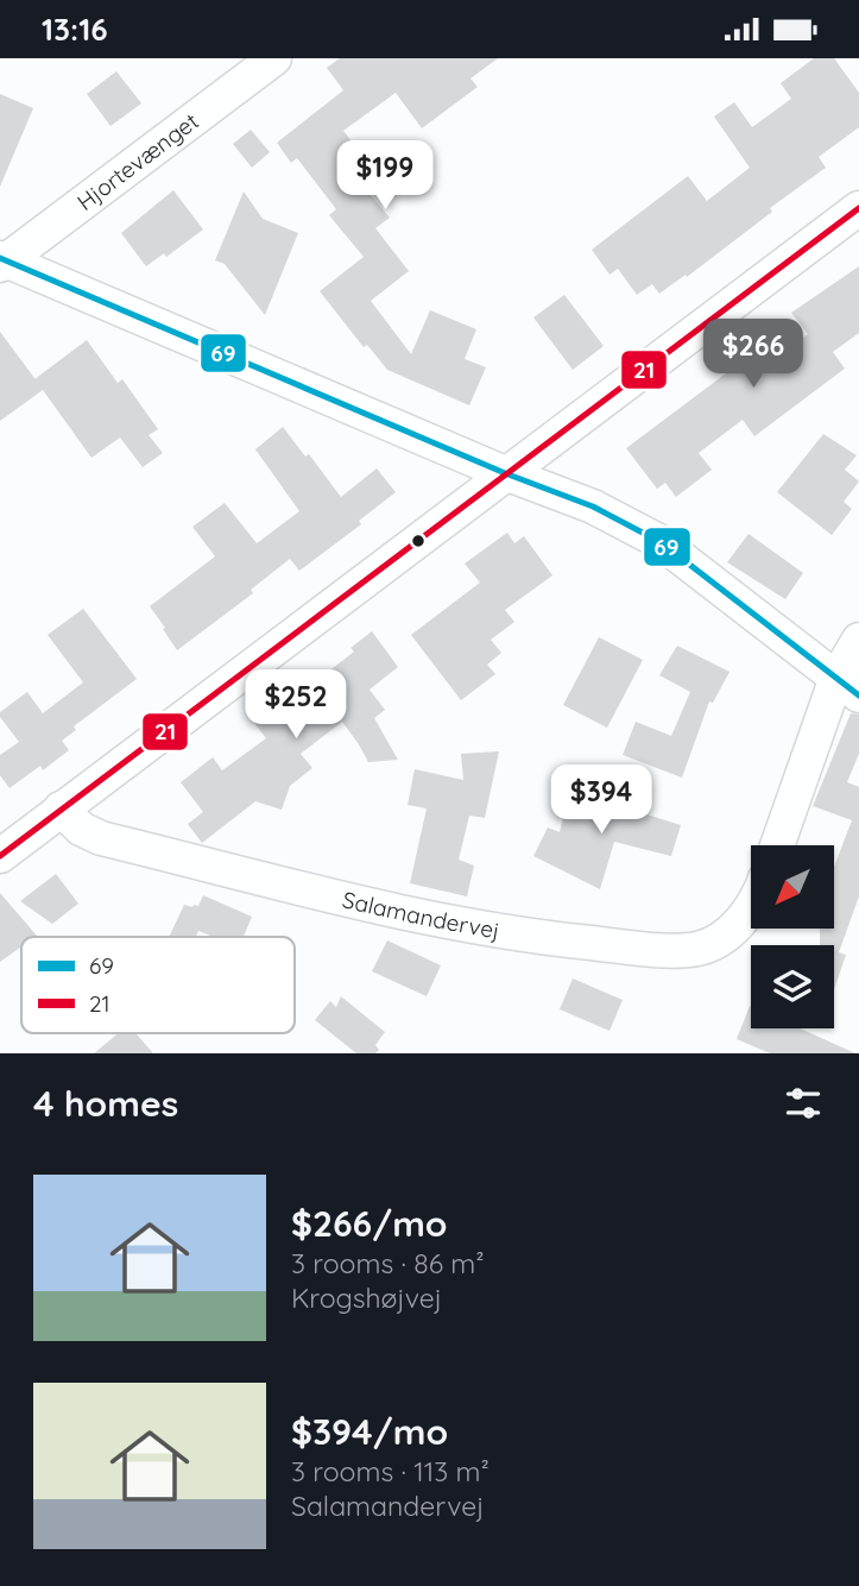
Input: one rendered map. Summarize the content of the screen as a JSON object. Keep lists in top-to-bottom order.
{
  "streets": {
    "street": ["Hjortevænget", "Salamandervej"]
  },
  "lines": ["transit line 21", "transit line 69"],
  "legend": ["69", "21"],
  "north": "bottom left",
  "page": {
    "status": "13:16",
    "price": [
      "$199",
      "$266",
      "$252",
      "$394"
    ],
    "heading": "4 homes",
    "list": [
      {
        "name": "$266/mo",
        "note": "3 rooms · 86 m² · Krogshøjvej"
      },
      {
        "name": "$394/mo",
        "note": "3 rooms · 113 m² · Salamandervej"
      }
    ]
  }
}
